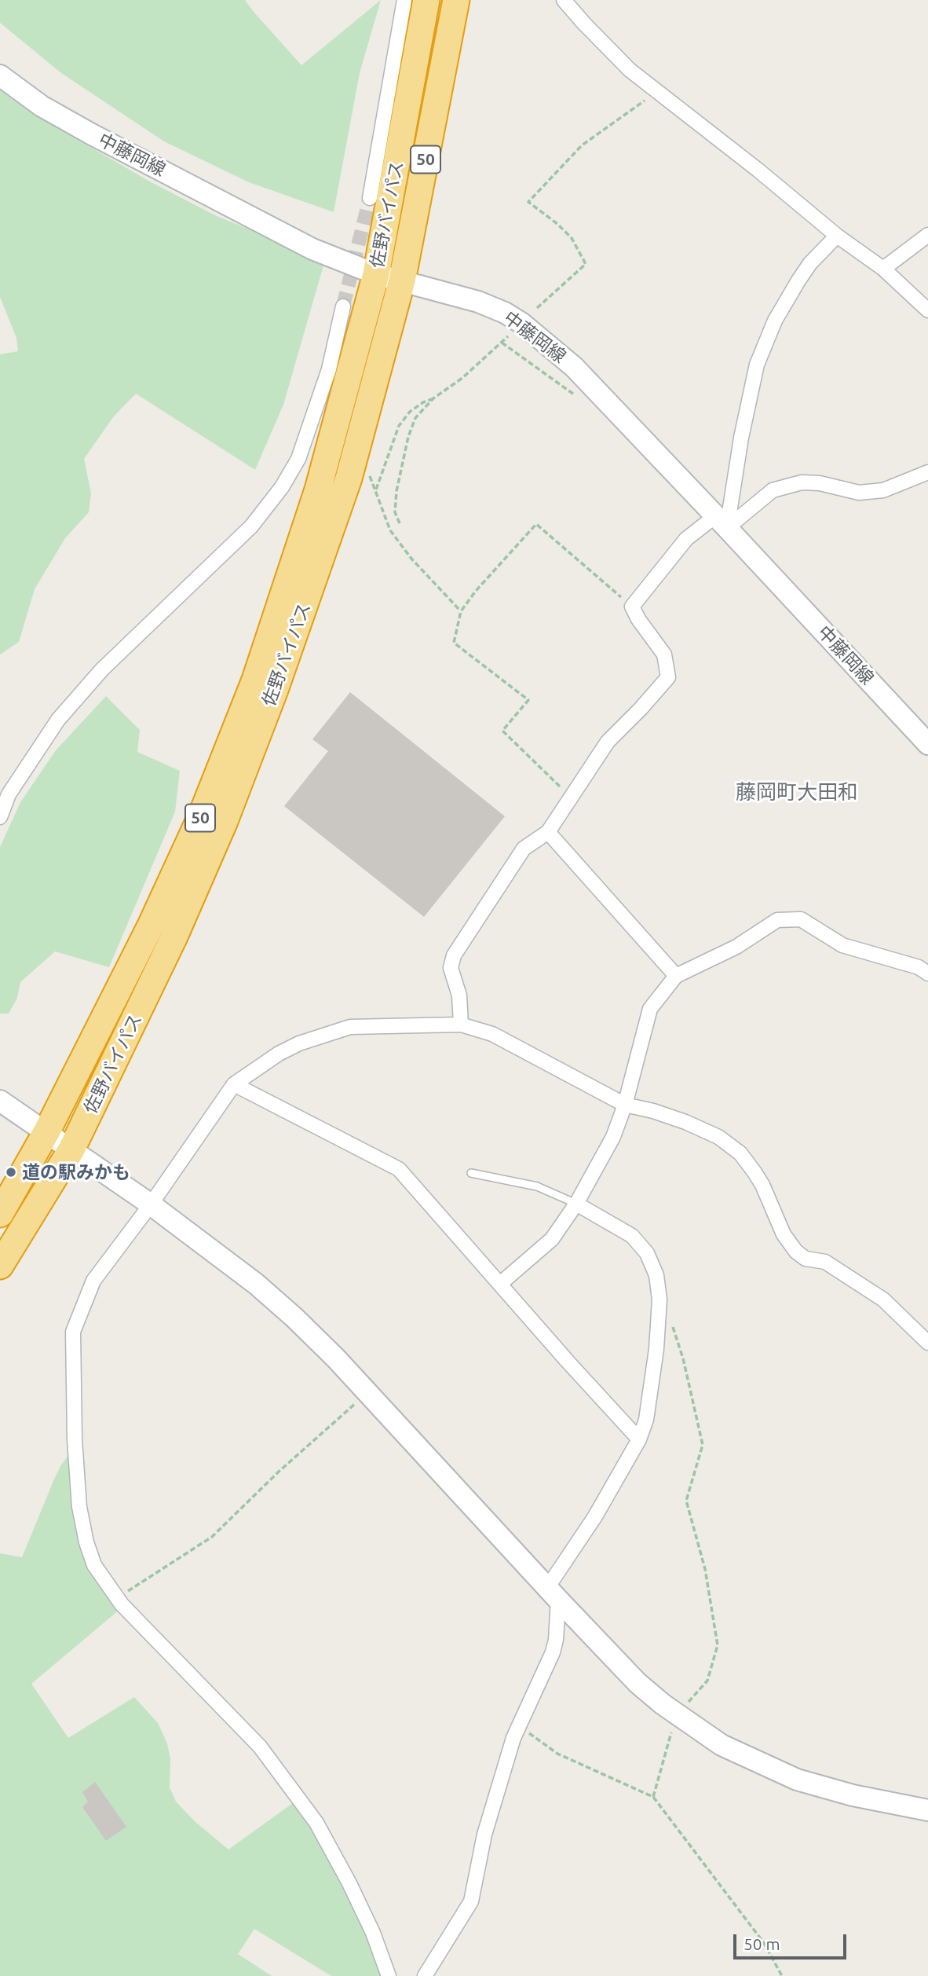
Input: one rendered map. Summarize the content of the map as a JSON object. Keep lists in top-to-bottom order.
{
  "streets": {
    "highway": ["50", "佐野バイパス"],
    "street": ["中藤岡線"]
  },
  "crossings": [
    ["中藤岡線", "佐野バイパス"]
  ],
  "districts": ["藤岡町大田和"],
  "places": ["道の駅みかも"],
  "scale_bar": "50 m"
}
